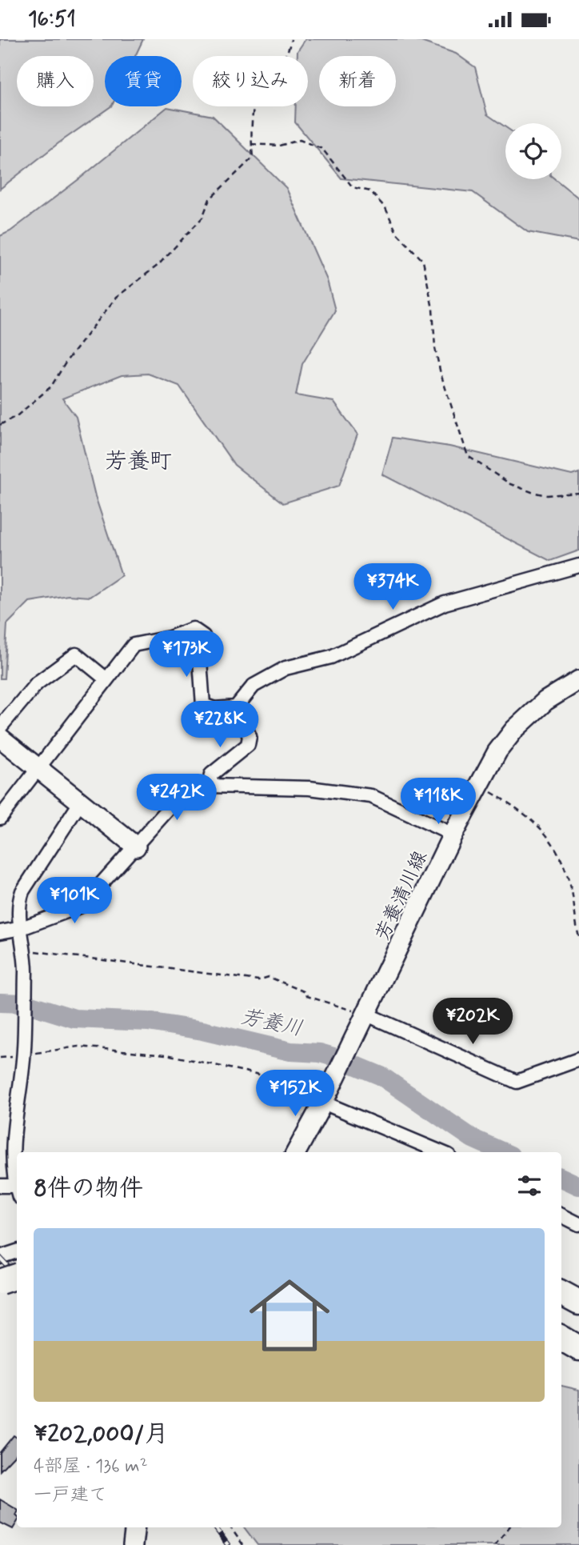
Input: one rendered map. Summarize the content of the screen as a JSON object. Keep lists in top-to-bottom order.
{
  "streets": {
    "main road": ["芳養清川線"]
  },
  "districts": ["芳養町"],
  "water": ["芳養川"],
  "page": {
    "status": "16:51",
    "chip": [
      "購入",
      "賃貸",
      "絞り込み",
      "新着"
    ],
    "price": [
      "¥374K",
      "¥173K",
      "¥228K",
      "¥242K",
      "¥118K",
      "¥101K",
      "¥202K",
      "¥152K"
    ],
    "heading": "8件の物件",
    "list": [
      {
        "name": "¥202,000/月",
        "note": "4部屋 · 136 m² · 一戸建て"
      }
    ]
  }
}
